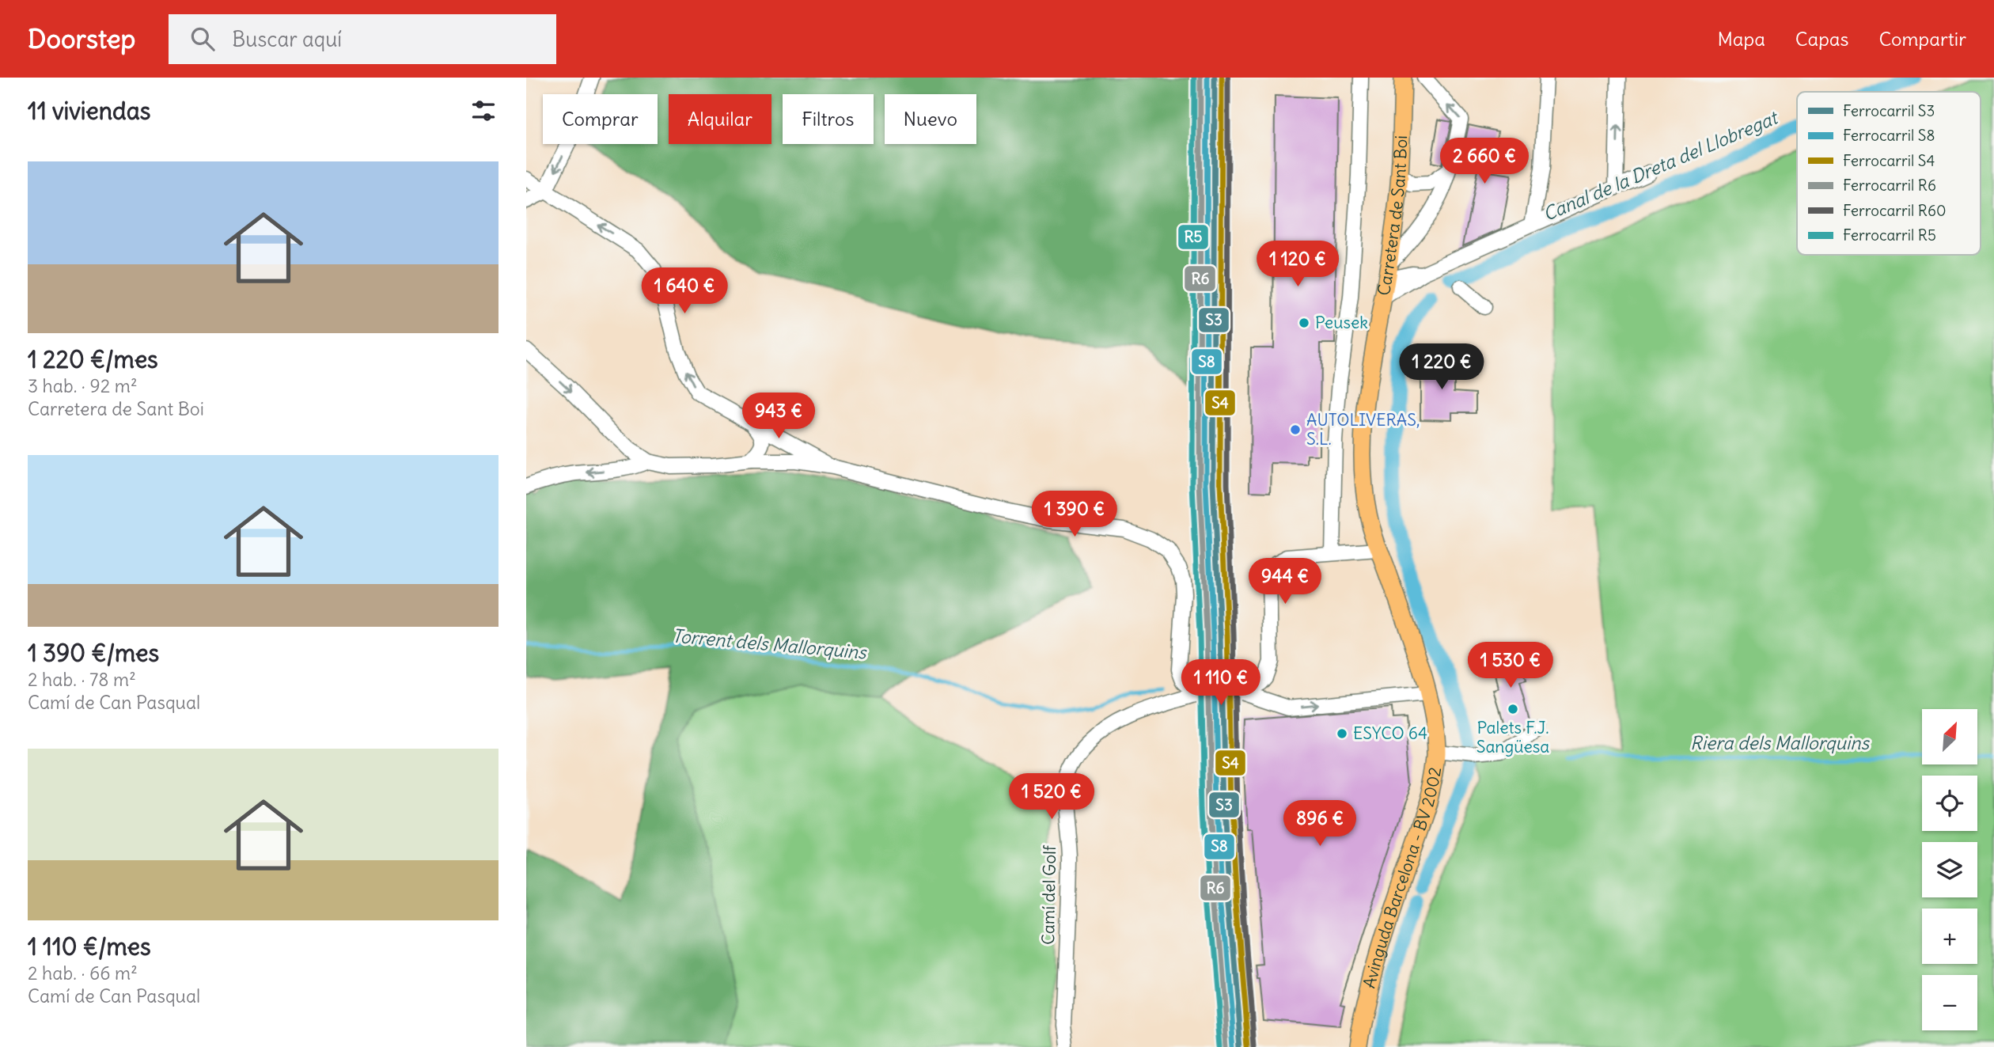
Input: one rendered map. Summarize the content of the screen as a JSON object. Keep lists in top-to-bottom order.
{
  "streets": {
    "main road": ["Carretera de Sant Boi", "Avinguda Barcelona - BV 2002"],
    "street": ["Camí del Golf"]
  },
  "crossings": [
    ["Carretera de Sant Boi", "Avinguda Barcelona - BV 2002"]
  ],
  "water": ["Canal de la Dreta del Llobregat", "Torrent dels Mallorquins", "Riera dels Mallorquins"],
  "places": [
    "Peusek",
    "AUTOLIVERAS, S.L.",
    "Palets F.J. Sangüesa",
    "ESYCO 64"
  ],
  "lines": [
    "rail line S3",
    "rail line S8",
    "rail line S4",
    "rail line R6",
    "rail line R60",
    "rail line R5"
  ],
  "legend": [
    "Ferrocarril S3",
    "Ferrocarril S8",
    "Ferrocarril S4",
    "Ferrocarril R6",
    "Ferrocarril R60",
    "Ferrocarril R5"
  ],
  "north": "top right",
  "page": {
    "header": "Doorstep",
    "search": "Buscar aquí",
    "nav": ["Mapa", "Capas", "Compartir"],
    "heading": "11 viviendas",
    "chip": [
      "Comprar",
      "Alquilar",
      "Filtros",
      "Nuevo"
    ],
    "price": [
      "2 660 €",
      "1 120 €",
      "1 640 €",
      "1 220 €",
      "943 €",
      "1 390 €",
      "944 €",
      "1 530 €",
      "1 110 €",
      "1 520 €",
      "896 €"
    ],
    "list": [
      {
        "name": "1 220 €/mes",
        "note": "3 hab. · 92 m² · Carretera de Sant Boi"
      },
      {
        "name": "1 390 €/mes",
        "note": "2 hab. · 78 m² · Camí de Can Pasqual"
      },
      {
        "name": "1 110 €/mes",
        "note": "2 hab. · 66 m² · Camí de Can Pasqual"
      }
    ],
    "map_buttons": ["+", "−"]
  }
}
